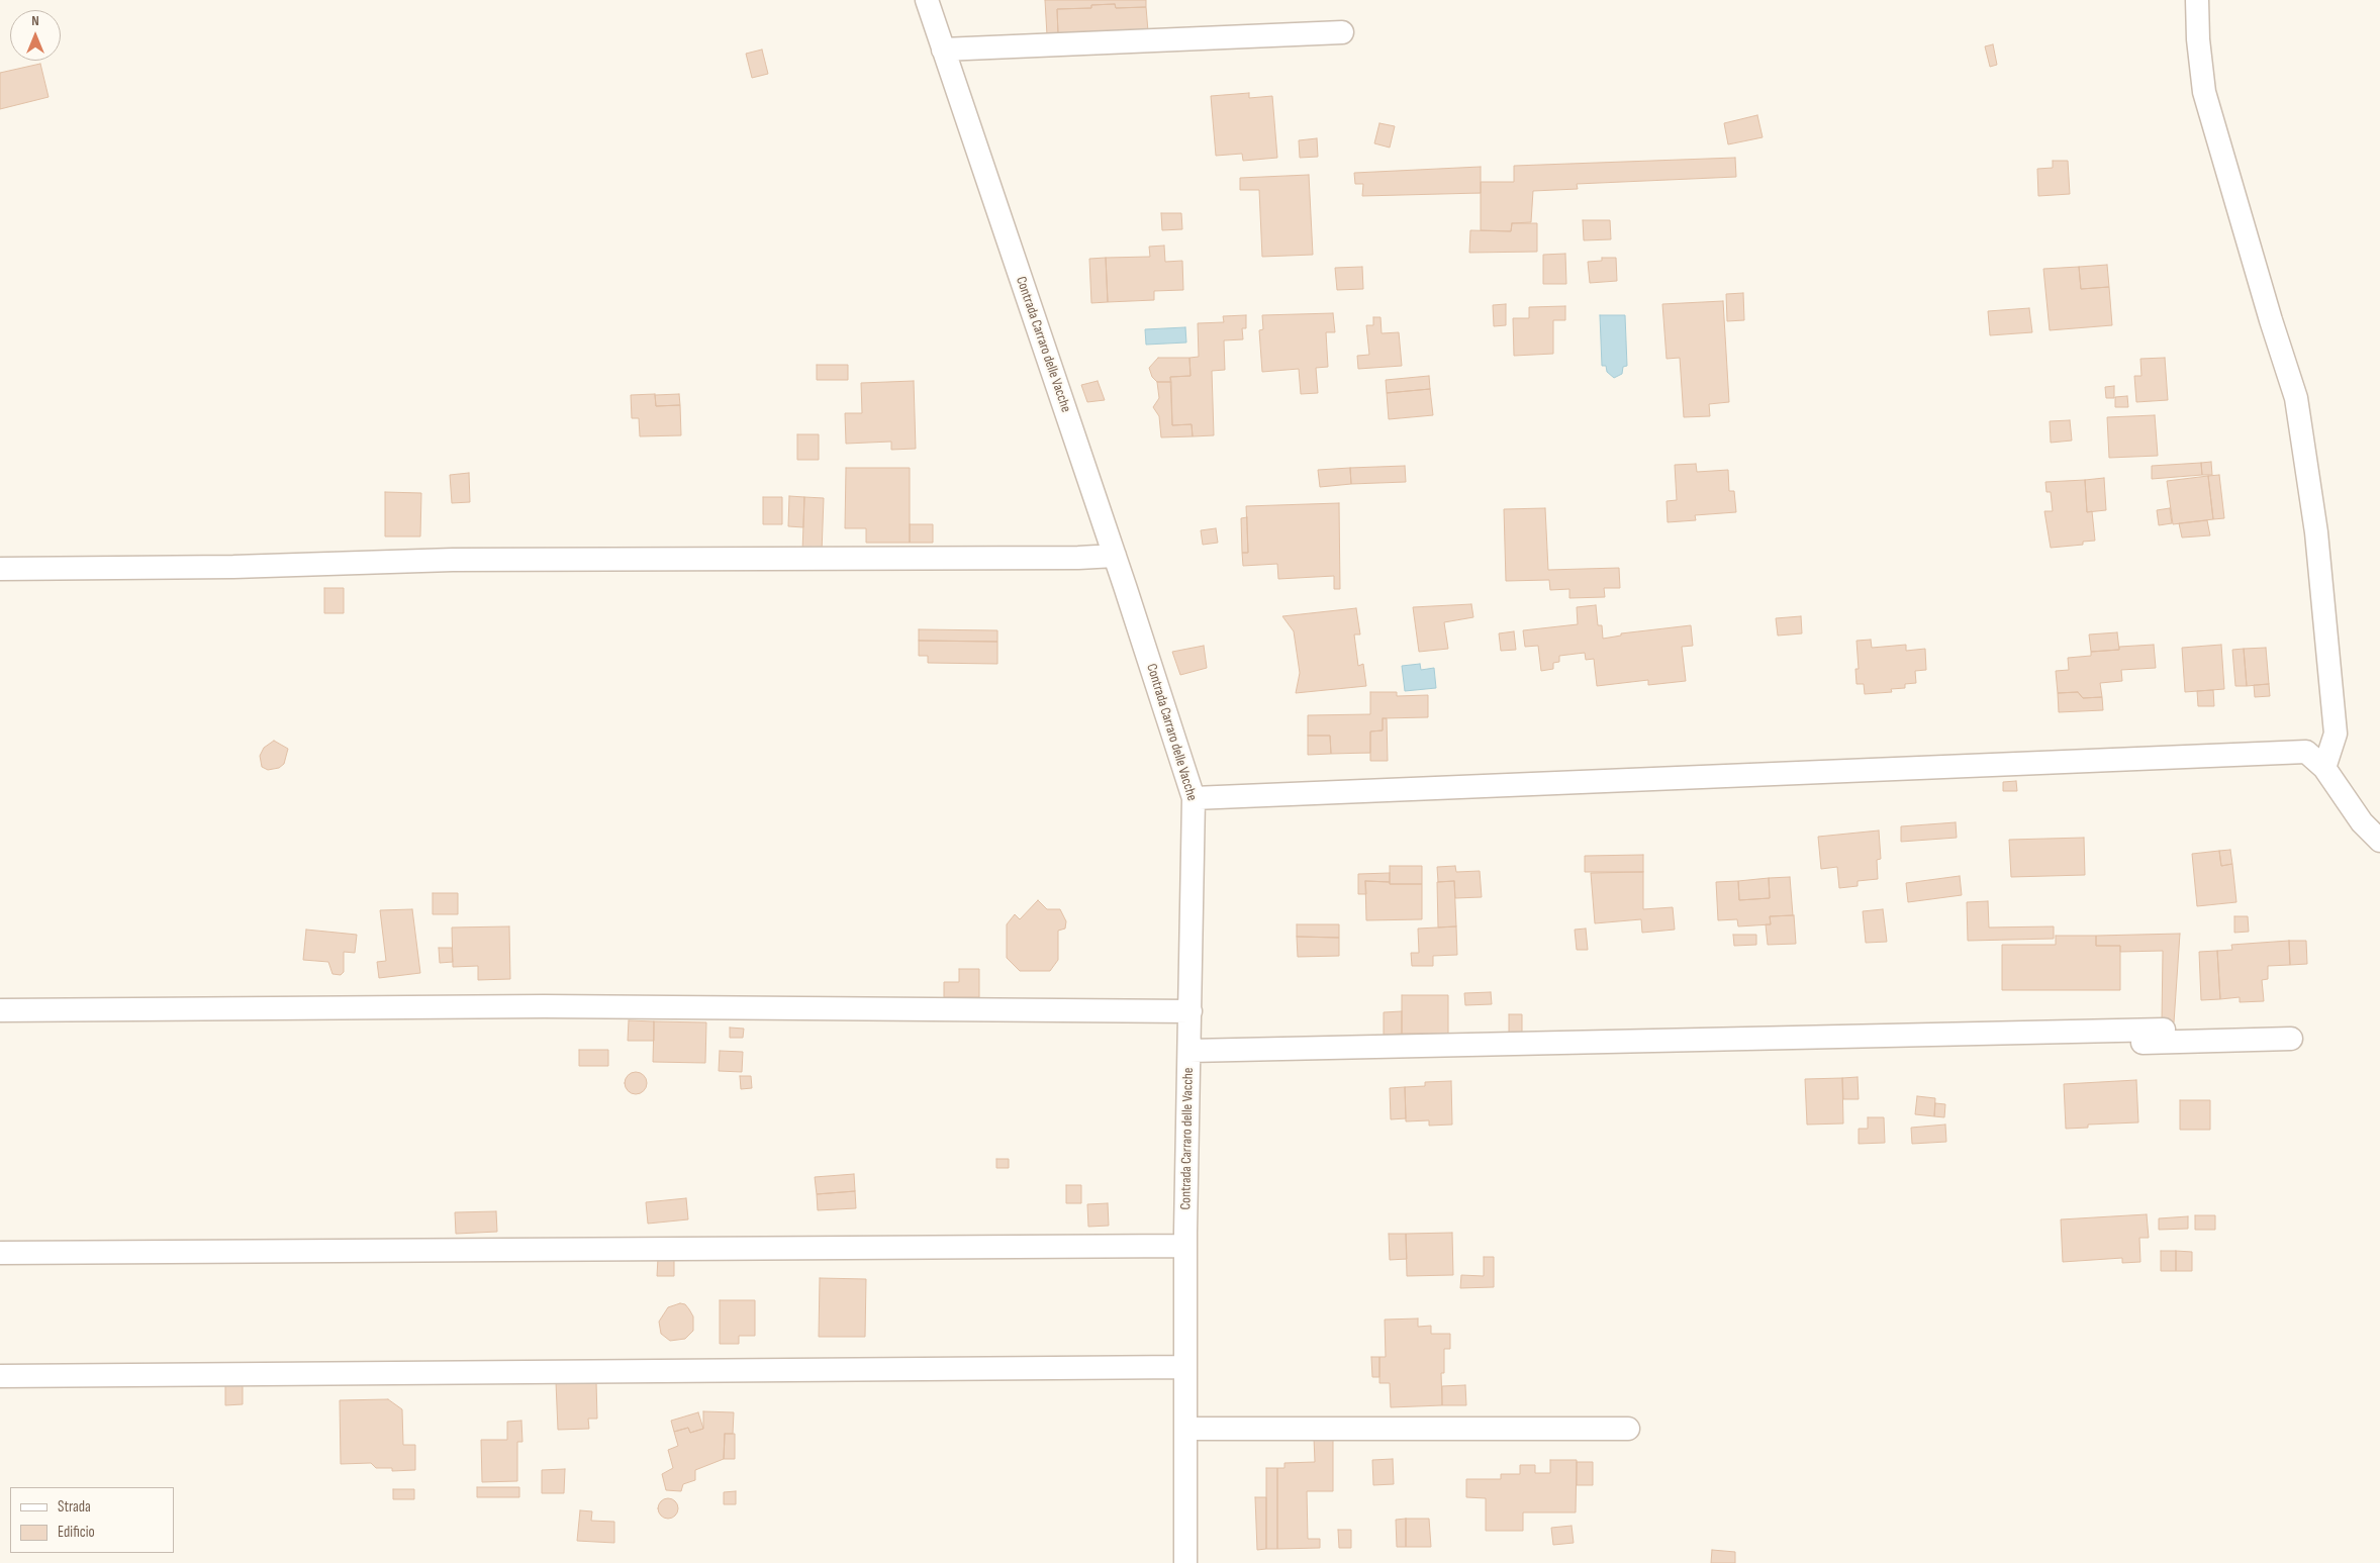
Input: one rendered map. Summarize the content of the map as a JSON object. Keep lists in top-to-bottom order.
{
  "streets": {
    "street": ["Contrada Carraro delle Vacche"]
  },
  "legend": ["Strada", "Edificio"],
  "north": "top"
}
